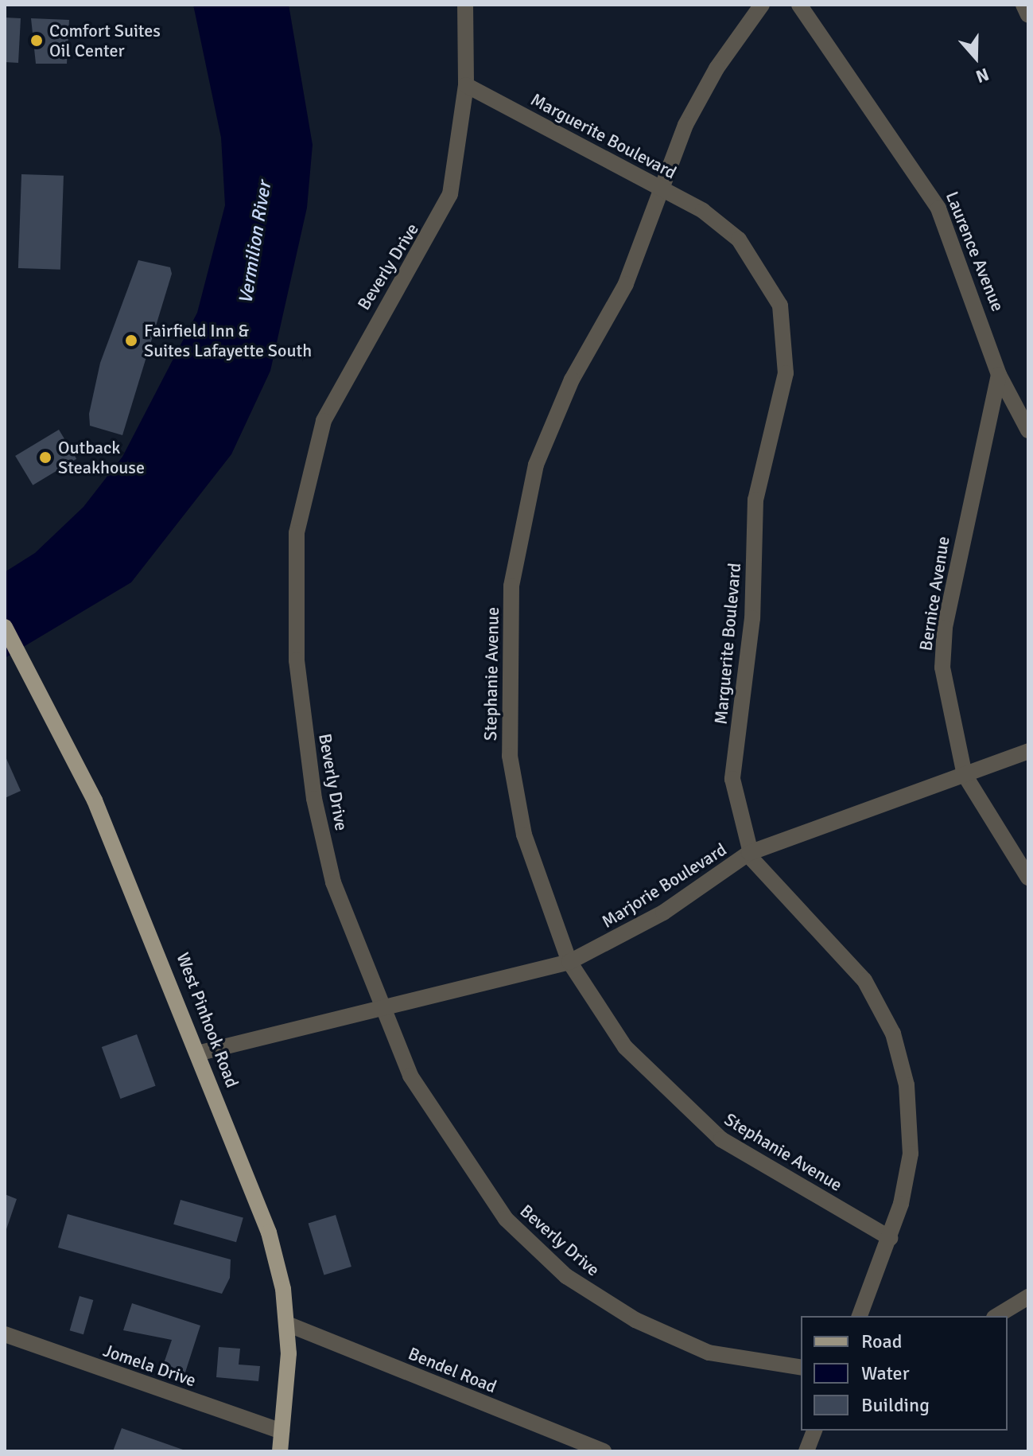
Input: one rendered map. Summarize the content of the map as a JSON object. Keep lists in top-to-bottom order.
{
  "streets": {
    "main road": ["West Pinhook Road"],
    "street": [
      "Marguerite Boulevard",
      "Laurence Avenue",
      "Beverly Drive",
      "Bernice Avenue",
      "Stephanie Avenue",
      "Marjorie Boulevard",
      "Jomela Drive",
      "Bendel Road"
    ]
  },
  "crossings": [
    ["Marguerite Boulevard", "Beverly Drive"],
    ["Marguerite Boulevard", "Stephanie Avenue"],
    ["Marguerite Boulevard", "Marjorie Boulevard"],
    ["Laurence Avenue", "Bernice Avenue"],
    ["Beverly Drive", "Marjorie Boulevard"],
    ["Bernice Avenue", "Marjorie Boulevard"],
    ["Stephanie Avenue", "Marjorie Boulevard"],
    ["Marjorie Boulevard", "West Pinhook Road"],
    ["West Pinhook Road", "Jomela Drive"],
    ["West Pinhook Road", "Bendel Road"]
  ],
  "water": ["Vermilion River"],
  "places": ["Comfort Suites Oil Center", "Fairfield Inn & Suites Lafayette South", "Outback Steakhouse"],
  "legend": ["Road", "Water", "Building"],
  "north": "bottom"
}
